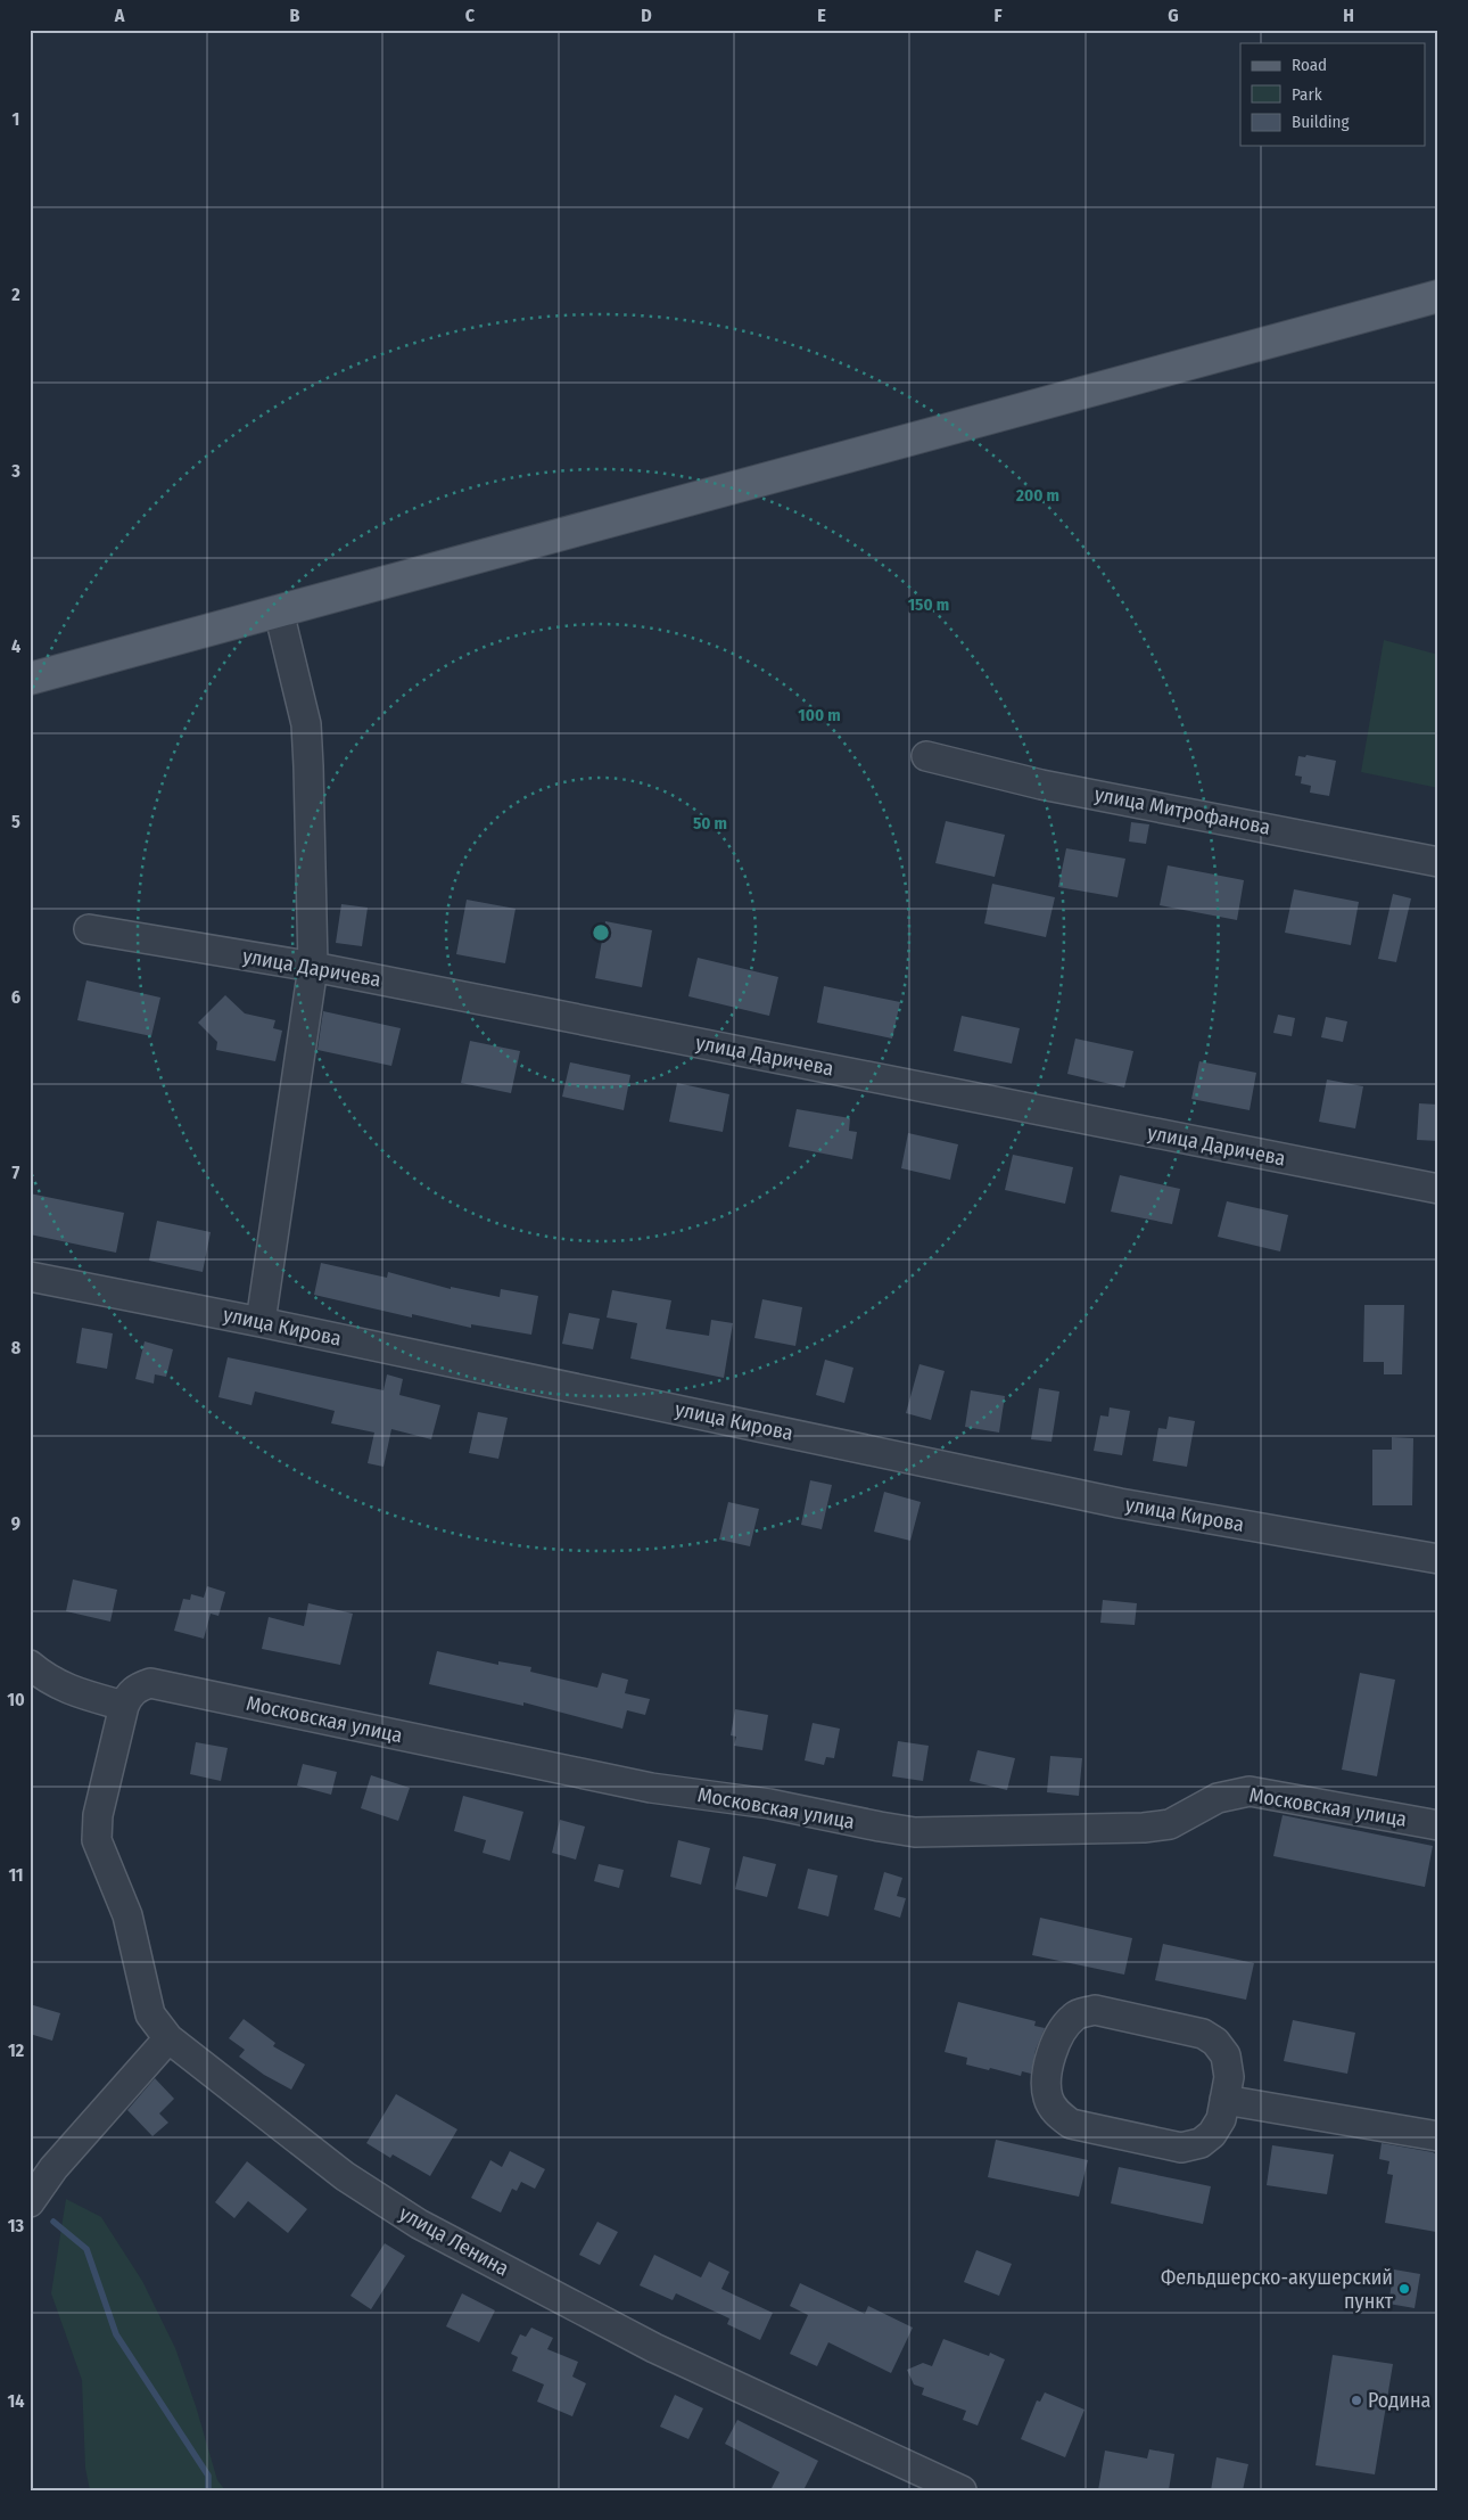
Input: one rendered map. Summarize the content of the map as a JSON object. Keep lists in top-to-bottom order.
{
  "streets": {
    "street": [
      "улица Митрофанова",
      "улица Даричева",
      "улица Кирова",
      "Московская улица",
      "улица Ленина"
    ]
  },
  "crossings": [
    ["Московская улица", "улица Ленина"]
  ],
  "places": ["Фельдшерско-акушерский пункт", "Родина"],
  "legend": ["Road", "Park", "Building"],
  "grid": {
    "columns": [
      "A",
      "B",
      "C",
      "D",
      "E",
      "F",
      "G",
      "H"
    ],
    "rows": [
      "1",
      "2",
      "3",
      "4",
      "5",
      "6",
      "7",
      "8",
      "9",
      "10",
      "11",
      "12",
      "13",
      "14"
    ]
  },
  "rings": [
    "200 m",
    "150 m",
    "100 m",
    "50 m"
  ]
}
